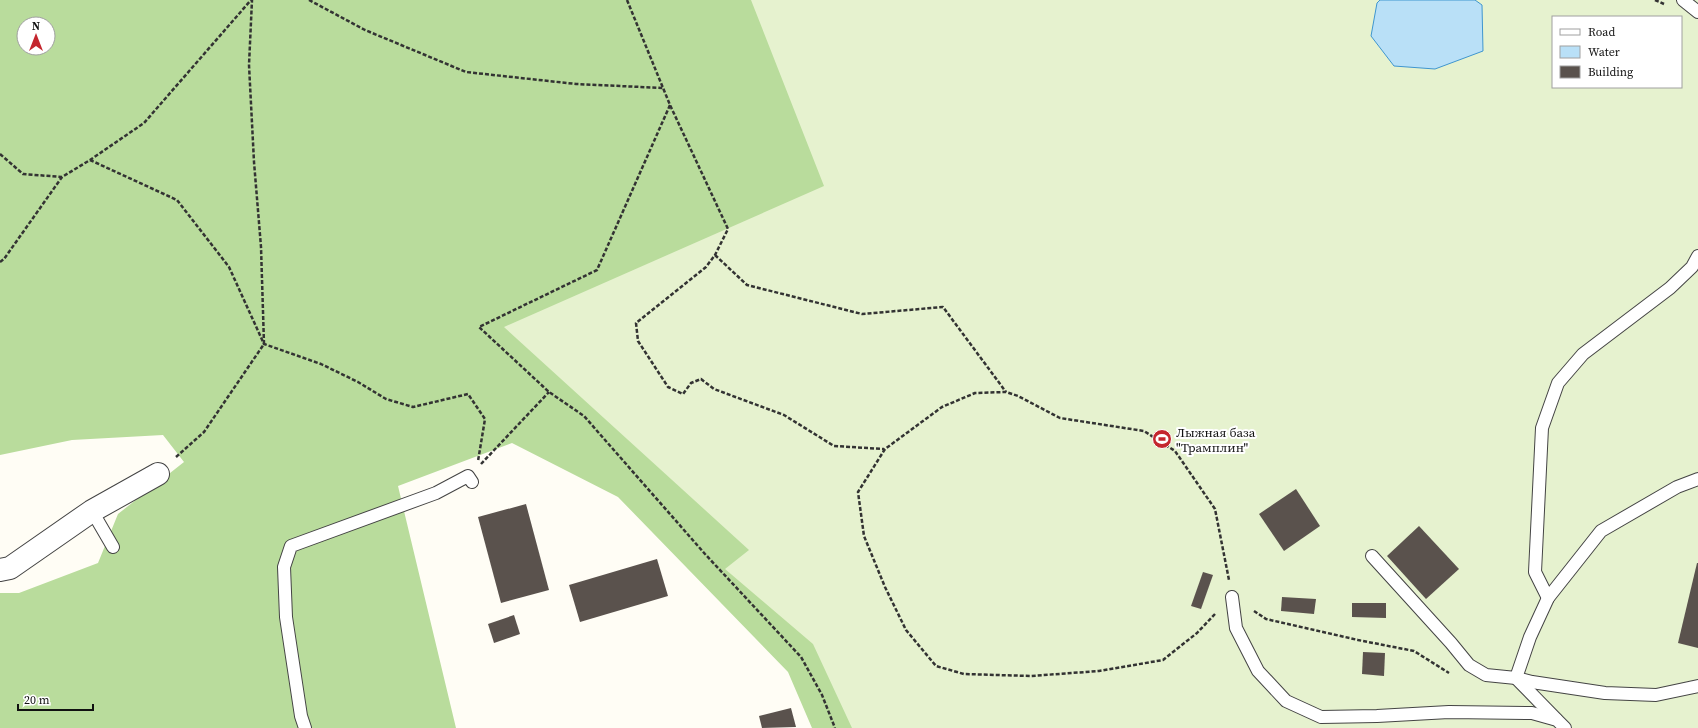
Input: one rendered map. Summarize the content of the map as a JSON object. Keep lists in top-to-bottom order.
{
  "places": {
    "sports": ["Лыжная база \"Трамплин\""]
  },
  "legend": ["Road", "Water", "Building"],
  "scale_bar": "20 m",
  "north": "top"
}
